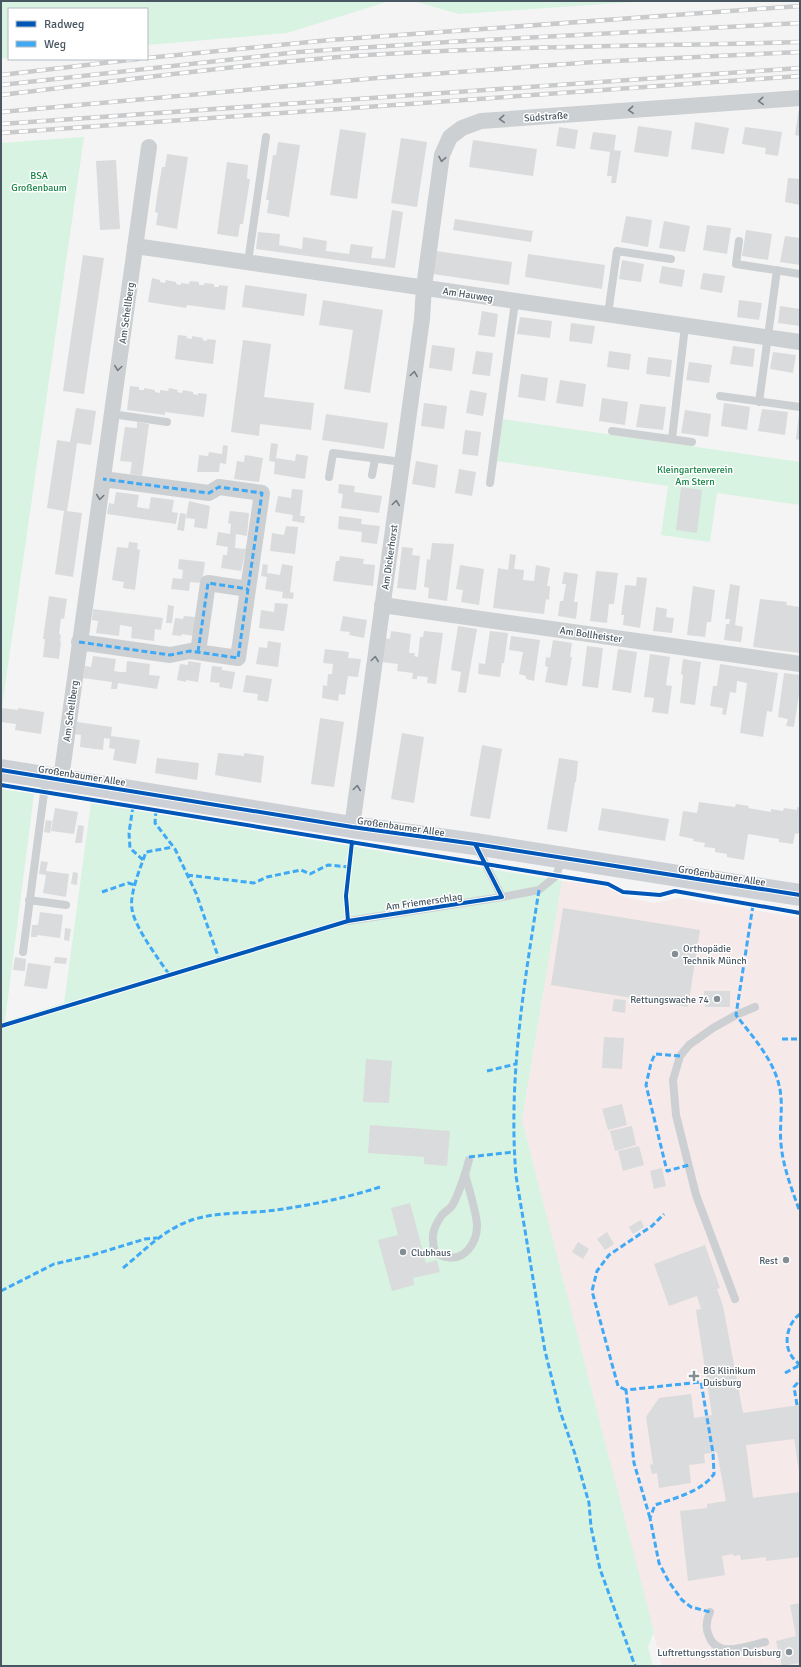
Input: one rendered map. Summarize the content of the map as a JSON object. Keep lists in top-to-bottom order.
{
  "streets": {
    "main road": ["Großenbaumer Allee"],
    "street": [
      "Südstraße",
      "Am Hauweg",
      "Am Schellberg",
      "Am Dickerhorst",
      "Am Bollheister"
    ],
    "lane": ["Am Friemerschlag"]
  },
  "crossings": [
    ["Südstraße", "Am Hauweg"],
    ["Südstraße", "Am Dickerhorst"],
    ["Am Hauweg", "Am Schellberg"],
    ["Am Hauweg", "Am Dickerhorst"],
    ["Am Schellberg", "Großenbaumer Allee"],
    ["Am Dickerhorst", "Am Bollheister"],
    ["Am Dickerhorst", "Großenbaumer Allee"],
    ["Großenbaumer Allee", "Am Friemerschlag"]
  ],
  "one_way": ["Südstraße", "Am Schellberg", "Am Dickerhorst"],
  "parks": ["BSA Großenbaum", "Kleingartenverein Am Stern"],
  "places": {
    "other": [
      "Orthopädie Technik Münch",
      "Rettungswache 74",
      "Clubhaus",
      "Rest",
      "Luftrettungsstation Duisburg"
    ],
    "health": ["BG Klinikum Duisburg"]
  },
  "legend": ["Radweg", "Weg"]
}
